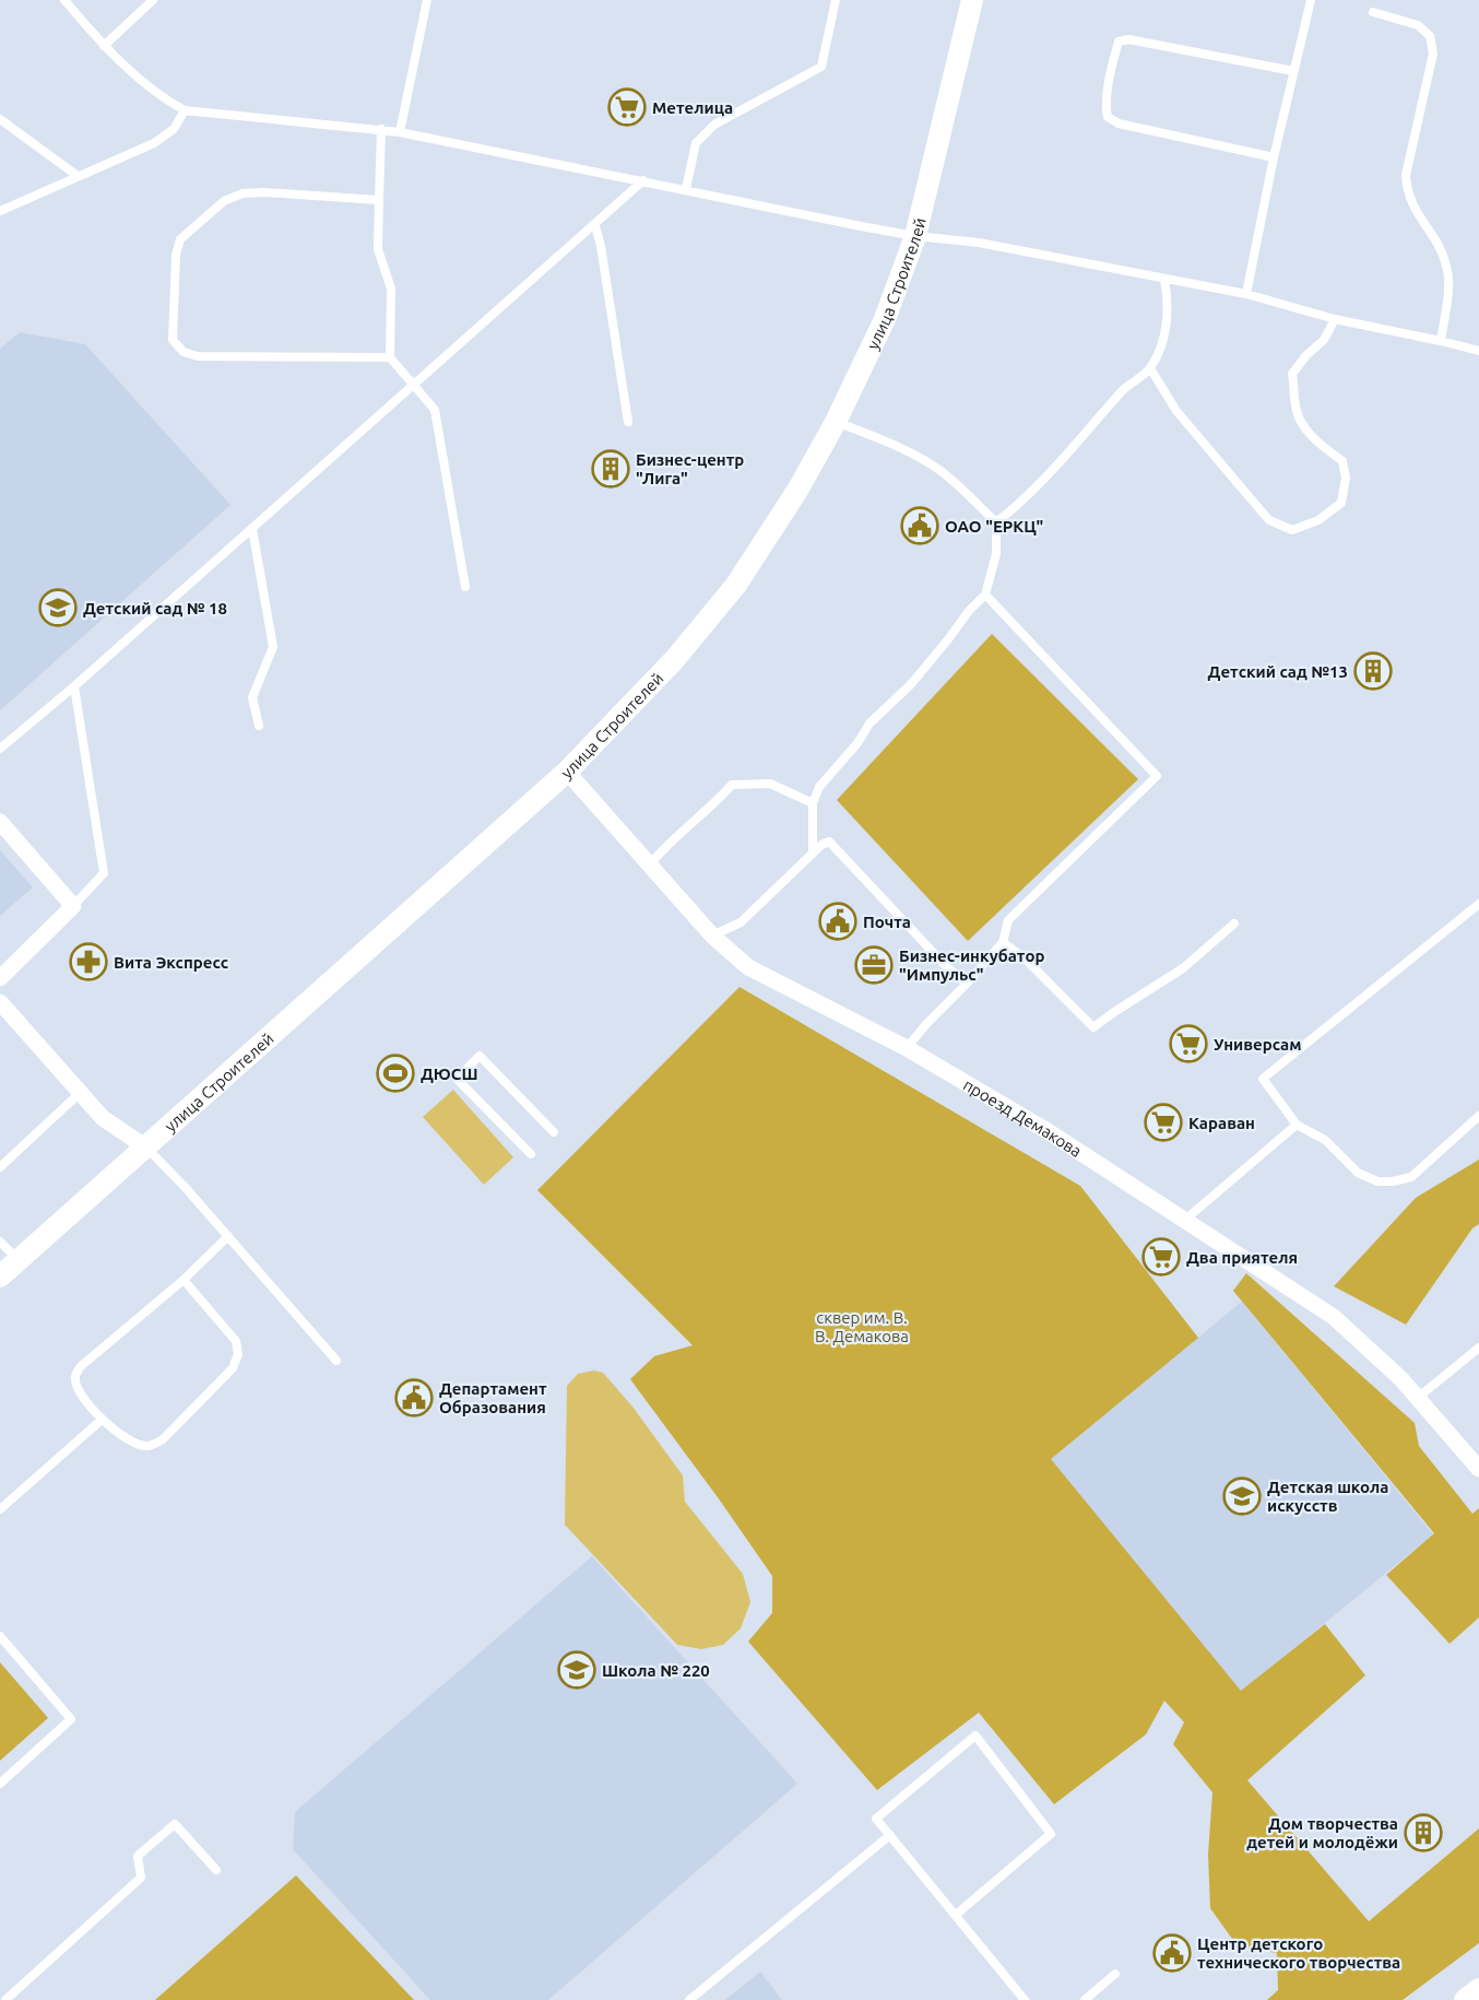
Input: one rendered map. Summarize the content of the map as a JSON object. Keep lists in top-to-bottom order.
{
  "streets": {
    "street": ["улица Строителей", "проезд Демакова"]
  },
  "crossings": [
    ["улица Строителей", "проезд Демакова"]
  ],
  "parks": ["сквер им. В. В. Демакова"],
  "places": {
    "supermarket": [
      "Метелица",
      "Универсам",
      "Караван",
      "Два приятеля"
    ],
    "building": ["Бизнес-центр \"Лига\"", "Детский сад №13", "Дом творчества детей и молодёжи"],
    "public building": [
      "ОАО \"ЕРКЦ\"",
      "Почта",
      "Департамент Образования",
      "Центр детского технического творчества"
    ],
    "school or university": ["Детский сад № 18", "Детская школа искусств", "Школа № 220"],
    "pharmacy": ["Вита Экспресс"],
    "office": ["Бизнес-инкубатор \"Импульс\""],
    "sports": ["ДЮСШ"]
  }
}
